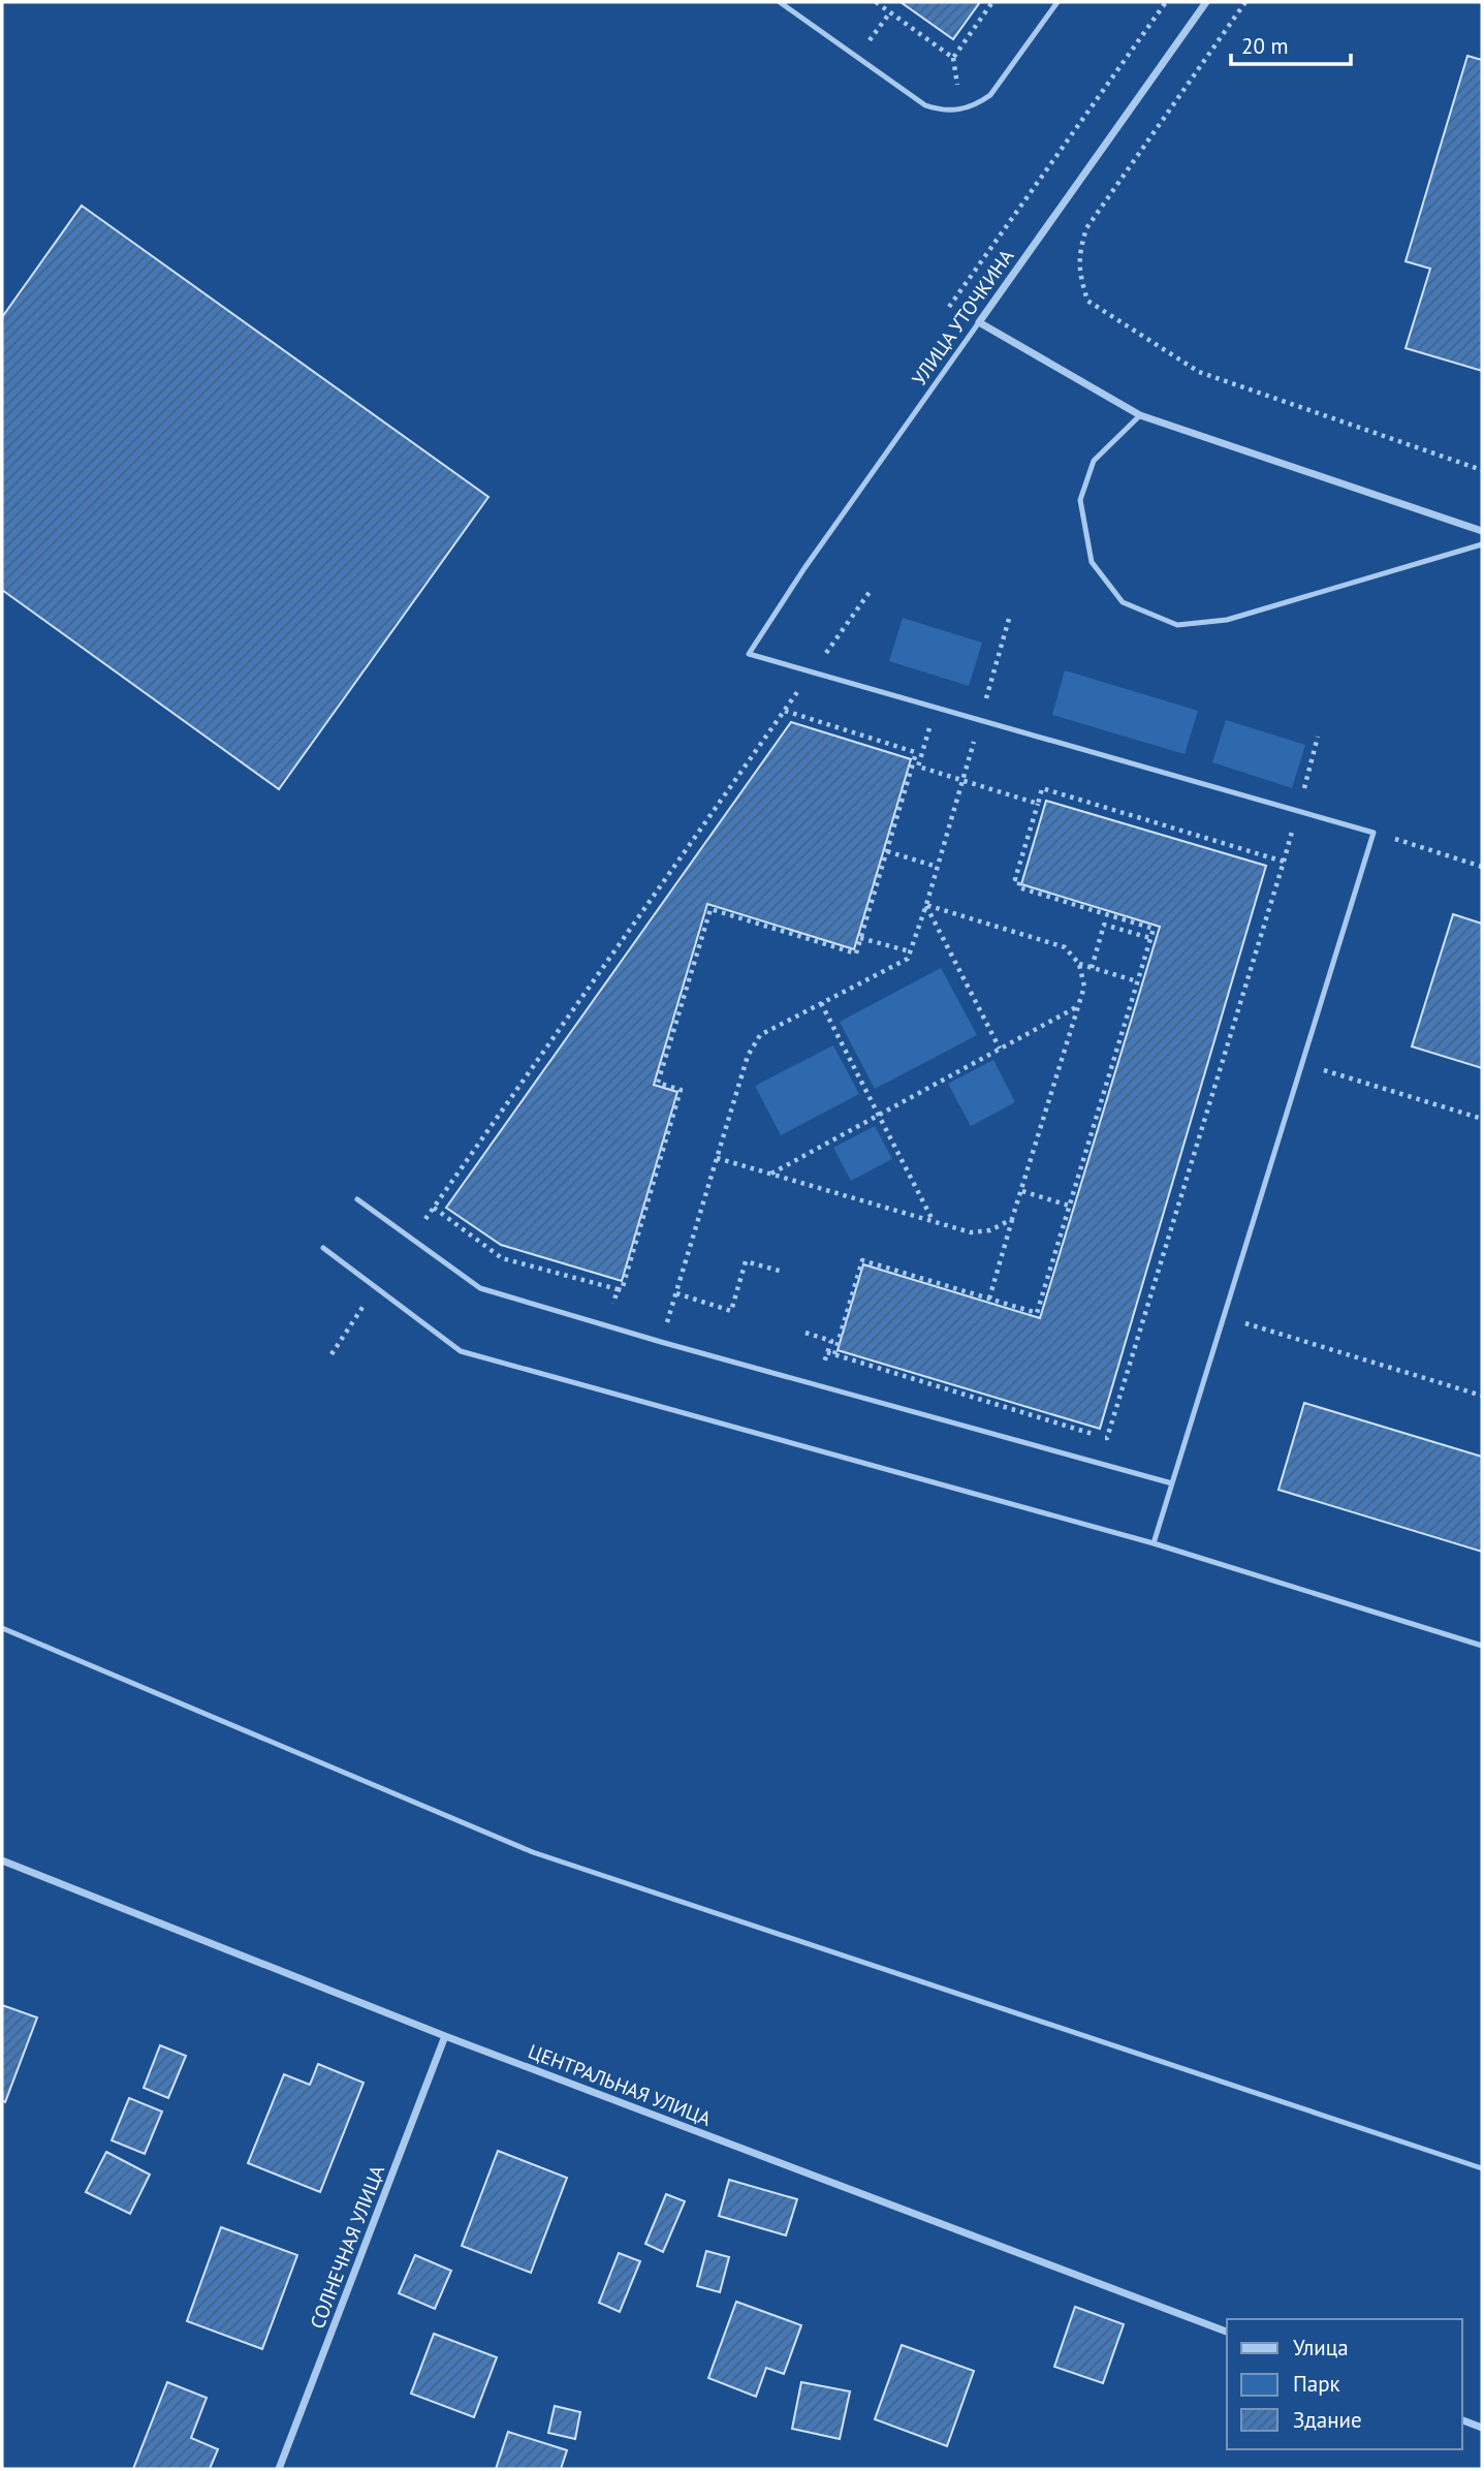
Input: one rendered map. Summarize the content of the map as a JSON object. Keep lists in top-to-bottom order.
{
  "streets": {
    "street": ["УЛИЦА УТОЧКИНА", "ЦЕНТРАЛЬНАЯ УЛИЦА", "СОЛНЕЧНАЯ УЛИЦА"]
  },
  "crossings": [
    ["ЦЕНТРАЛЬНАЯ УЛИЦА", "СОЛНЕЧНАЯ УЛИЦА"]
  ],
  "legend": ["Улица", "Парк", "Здание"],
  "scale_bar": "20 m"
}
